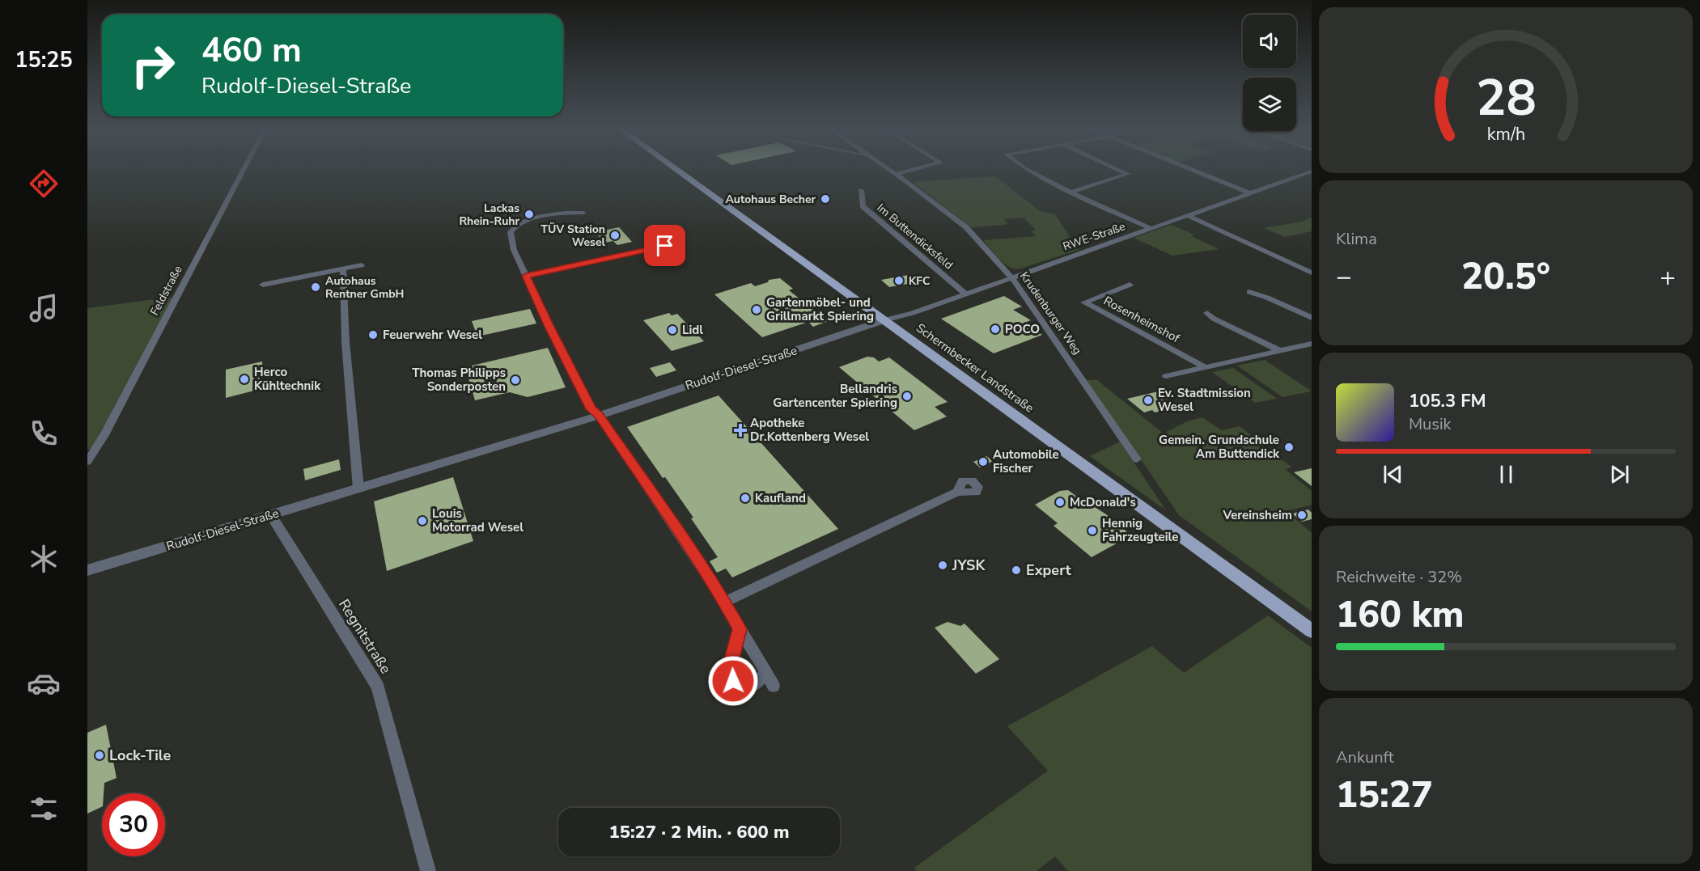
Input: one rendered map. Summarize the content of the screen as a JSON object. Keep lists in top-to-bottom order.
{
  "streets": {
    "main road": ["Schermbecker Landstraße"],
    "street": [
      "Im Buttendicksfeld",
      "RWE-Straße",
      "Feldstraße",
      "Krudenburger Weg",
      "Rosenheimshof",
      "Rudolf-Diesel-Straße",
      "Regnitstraße"
    ]
  },
  "crossings": [
    ["Im Buttendicksfeld", "RWE-Straße"],
    ["RWE-Straße", "Krudenburger Weg"],
    ["RWE-Straße", "Rudolf-Diesel-Straße"],
    ["RWE-Straße", "Schermbecker Landstraße"],
    ["Rudolf-Diesel-Straße", "Schermbecker Landstraße"],
    ["Rudolf-Diesel-Straße", "Regnitstraße"]
  ],
  "places": {
    "other": [
      "Autohaus Becher",
      "Lackas Rhein-Ruhr",
      "TÜV Station Wesel",
      "KFC",
      "Autohaus Rentner GmbH",
      "Gartenmöbel- und Grillmarkt Spiering",
      "POCO",
      "Lidl",
      "Feuerwehr Wesel",
      "Herco Kühltechnik",
      "Thomas Philipps Sonderposten",
      "Bellandris Gartencenter Spiering",
      "Ev. Stadtmission Wesel",
      "Gemein. Grundschule Am Buttendick",
      "Automobile Fischer",
      "Kaufland",
      "McDonald's",
      "Vereinsheim",
      "Louis Motorrad Wesel",
      "Hennig Fahrzeugteile",
      "JYSK",
      "Expert",
      "Lock-Tile"
    ],
    "health": ["Apotheke Dr.Kottenberg Wesel"]
  },
  "page": {
    "tabs": "15:25",
    "turn": ["460 m", "Rudolf-Diesel-Straße"],
    "tile": [
      "Klima",
      ["Reichweite · 32%", "160 km"],
      ["Ankunft", "15:27"]
    ],
    "heat": ["−", "20.5°", "+"],
    "song": ["105.3 FM", "Musik"],
    "limit": "30",
    "trip": "15:27 · 2 Min. · 600 m",
    "gauge": ["28", "km/h"]
  }
}
